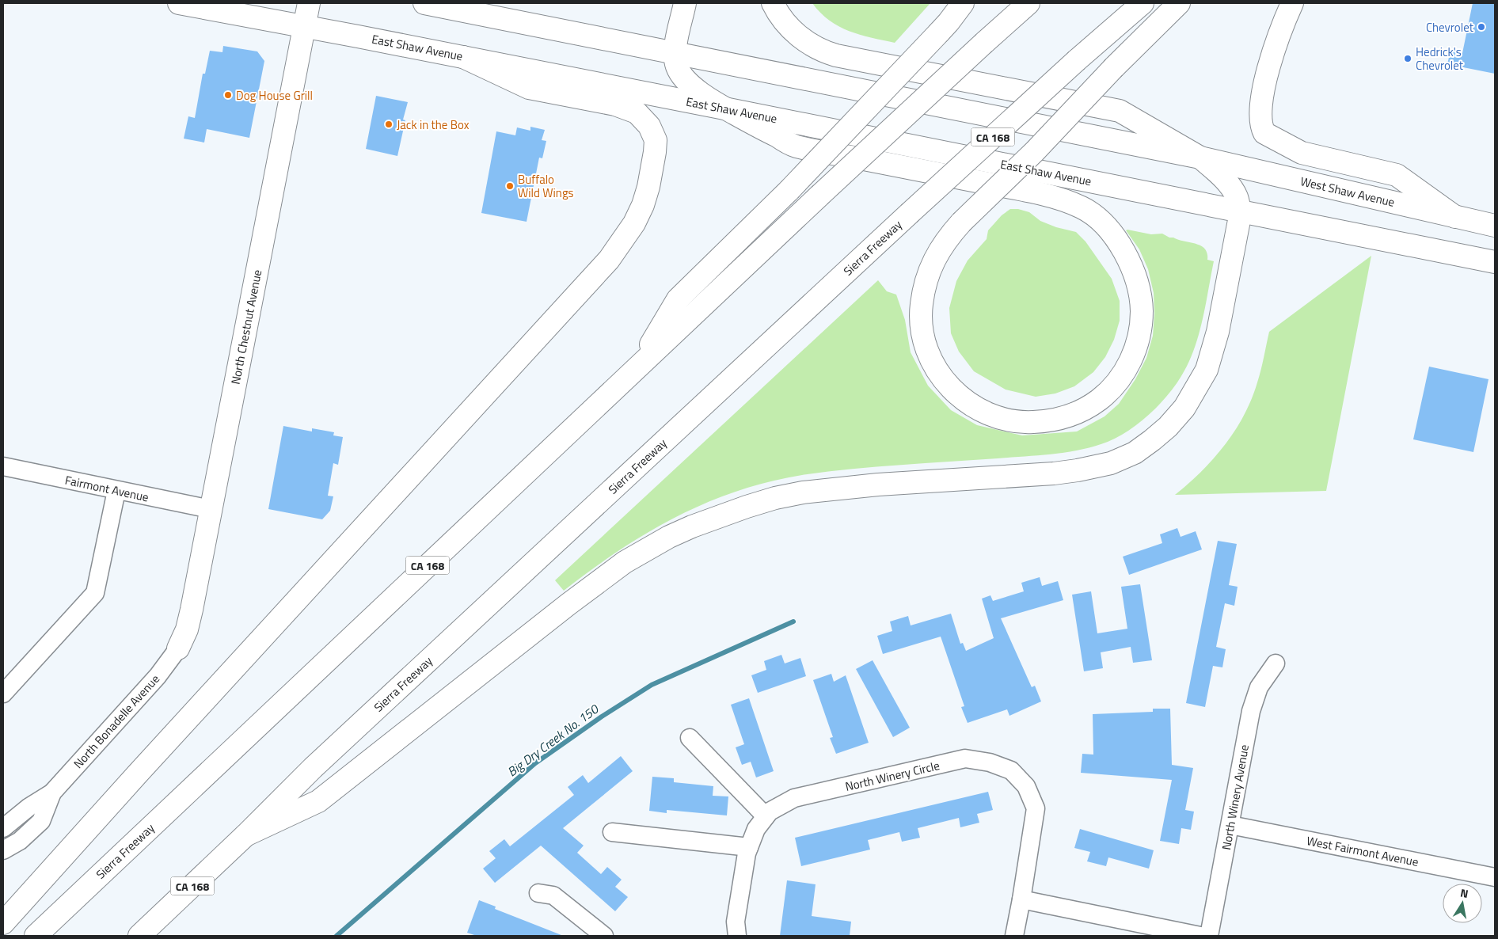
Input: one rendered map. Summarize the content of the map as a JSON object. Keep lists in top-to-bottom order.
{
  "streets": {
    "main road": [
      "East Shaw Avenue",
      "CA 168",
      "West Shaw Avenue",
      "Sierra Freeway",
      "North Chestnut Avenue"
    ],
    "street": [
      "Fairmont Avenue",
      "North Bonadelle Avenue",
      "North Winery Circle",
      "North Winery Avenue",
      "West Fairmont Avenue"
    ]
  },
  "crossings": [
    ["East Shaw Avenue", "North Chestnut Avenue"],
    ["North Chestnut Avenue", "Fairmont Avenue"],
    ["North Chestnut Avenue", "North Bonadelle Avenue"],
    ["North Winery Avenue", "West Fairmont Avenue"]
  ],
  "water": ["Big Dry Creek No. 150"],
  "places": [
    "Chevrolet",
    "Hedrick's Chevrolet",
    "Dog House Grill",
    "Jack in the Box",
    "Buffalo Wild Wings"
  ],
  "north": "top"
}
